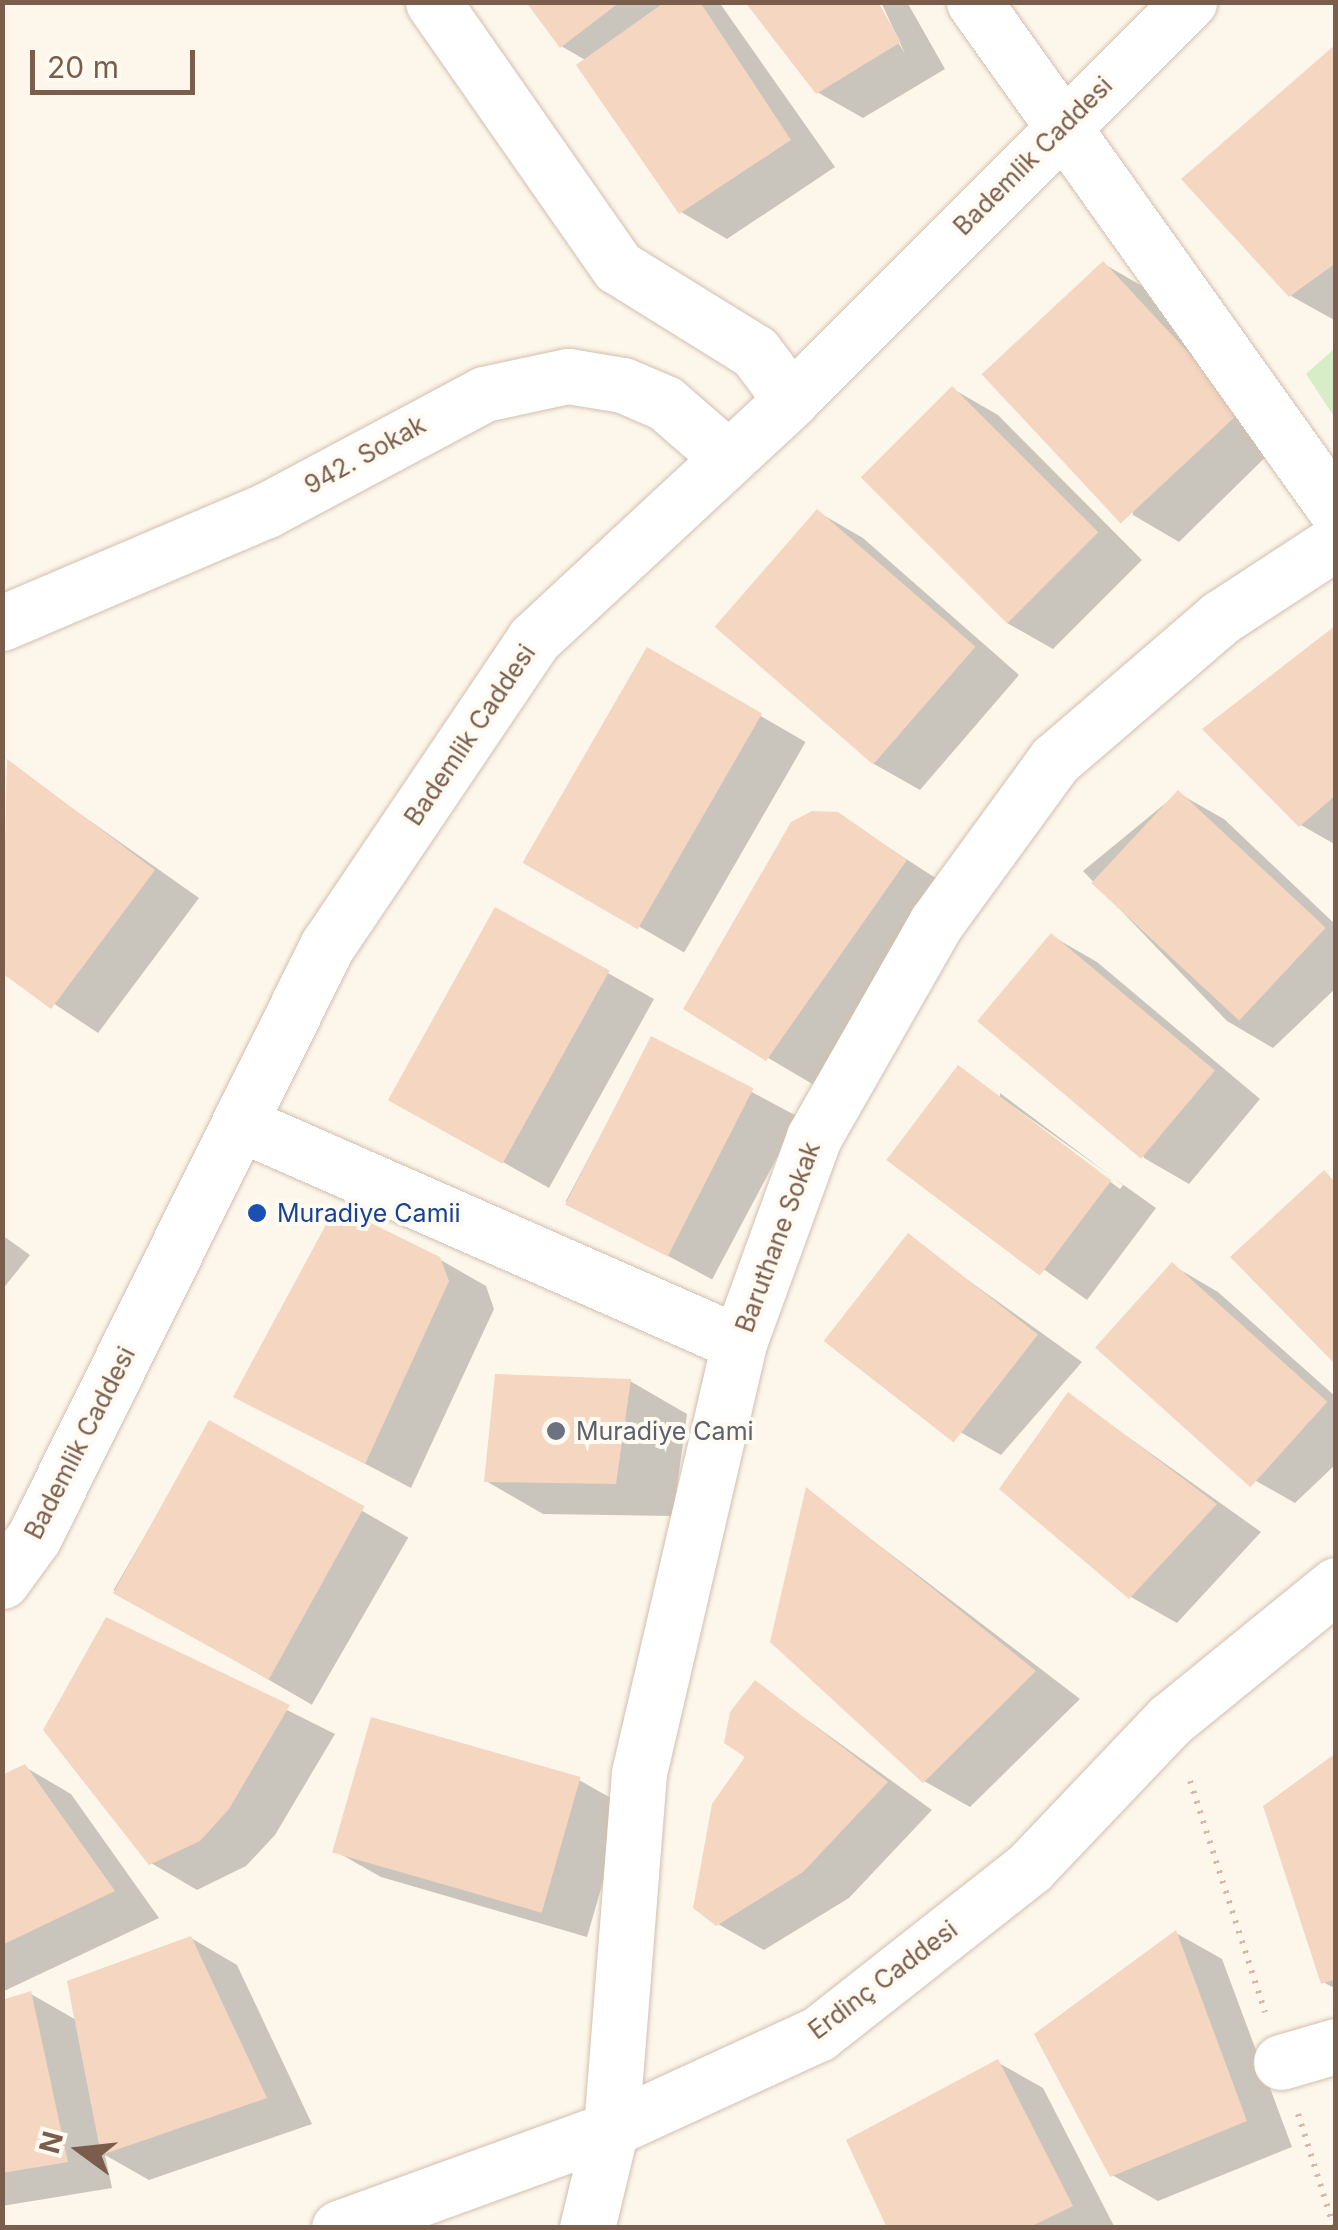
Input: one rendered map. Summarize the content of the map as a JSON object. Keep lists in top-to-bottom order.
{
  "streets": {
    "street": [
      "Bademlik Caddesi",
      "942. Sokak",
      "Baruthane Sokak",
      "Erdinç Caddesi"
    ]
  },
  "crossings": [
    ["Bademlik Caddesi", "942. Sokak"],
    ["Baruthane Sokak", "Erdinç Caddesi"]
  ],
  "places": ["Muradiye Camii", "Muradiye Cami"],
  "scale_bar": "20 m",
  "north": "left"
}
